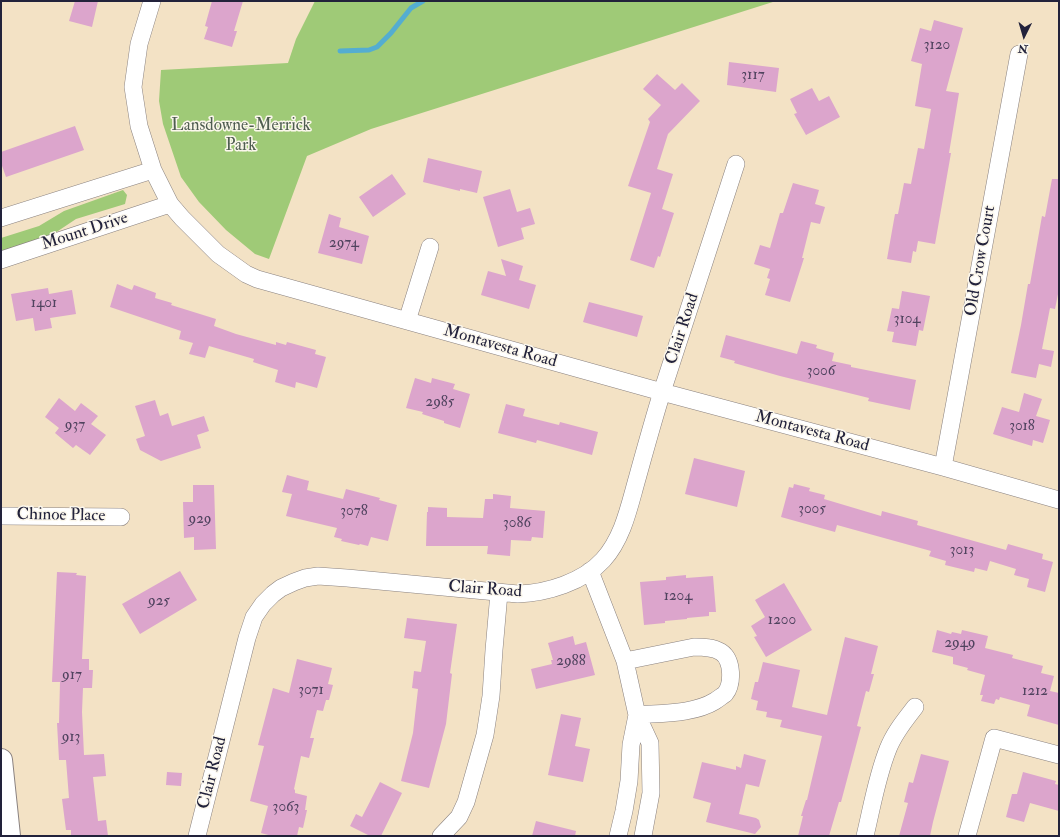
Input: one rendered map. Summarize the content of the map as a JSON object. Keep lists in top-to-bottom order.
{
  "streets": {
    "street": [
      "Mount Drive",
      "Old Crow Court",
      "Clair Road",
      "Montavesta Road",
      "Chinoe Place"
    ]
  },
  "crossings": [
    ["Mount Drive", "Montavesta Road"],
    ["Old Crow Court", "Montavesta Road"],
    ["Clair Road", "Montavesta Road"]
  ],
  "parks": ["Lansdowne-Merrick Park"],
  "house_numbers": [
    "3120",
    "3117",
    "2974",
    "1401",
    "3104",
    "3006",
    "2985",
    "937",
    "3018",
    "3005",
    "3078",
    "929",
    "3086",
    "3013",
    "1204",
    "925",
    "1200",
    "2949",
    "2988",
    "917",
    "3071",
    "1212",
    "913",
    "3063"
  ],
  "north": "bottom"
}
